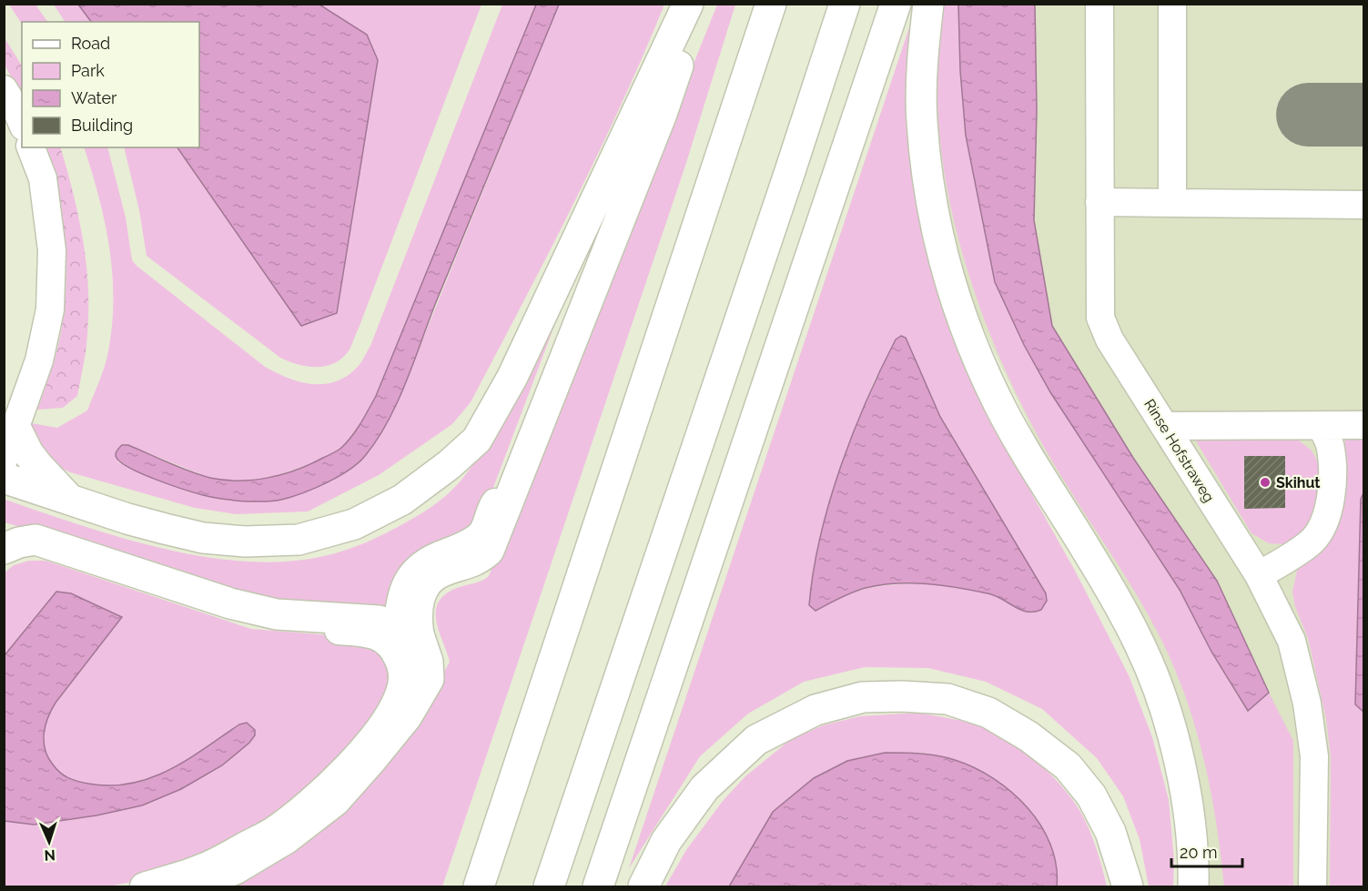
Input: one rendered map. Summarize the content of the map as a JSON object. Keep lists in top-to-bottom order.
{
  "streets": {
    "street": ["Rinse Hofstraweg"]
  },
  "places": ["Skihut"],
  "legend": [
    "Road",
    "Park",
    "Water",
    "Building"
  ],
  "scale_bar": "20 m",
  "north": "bottom"
}
